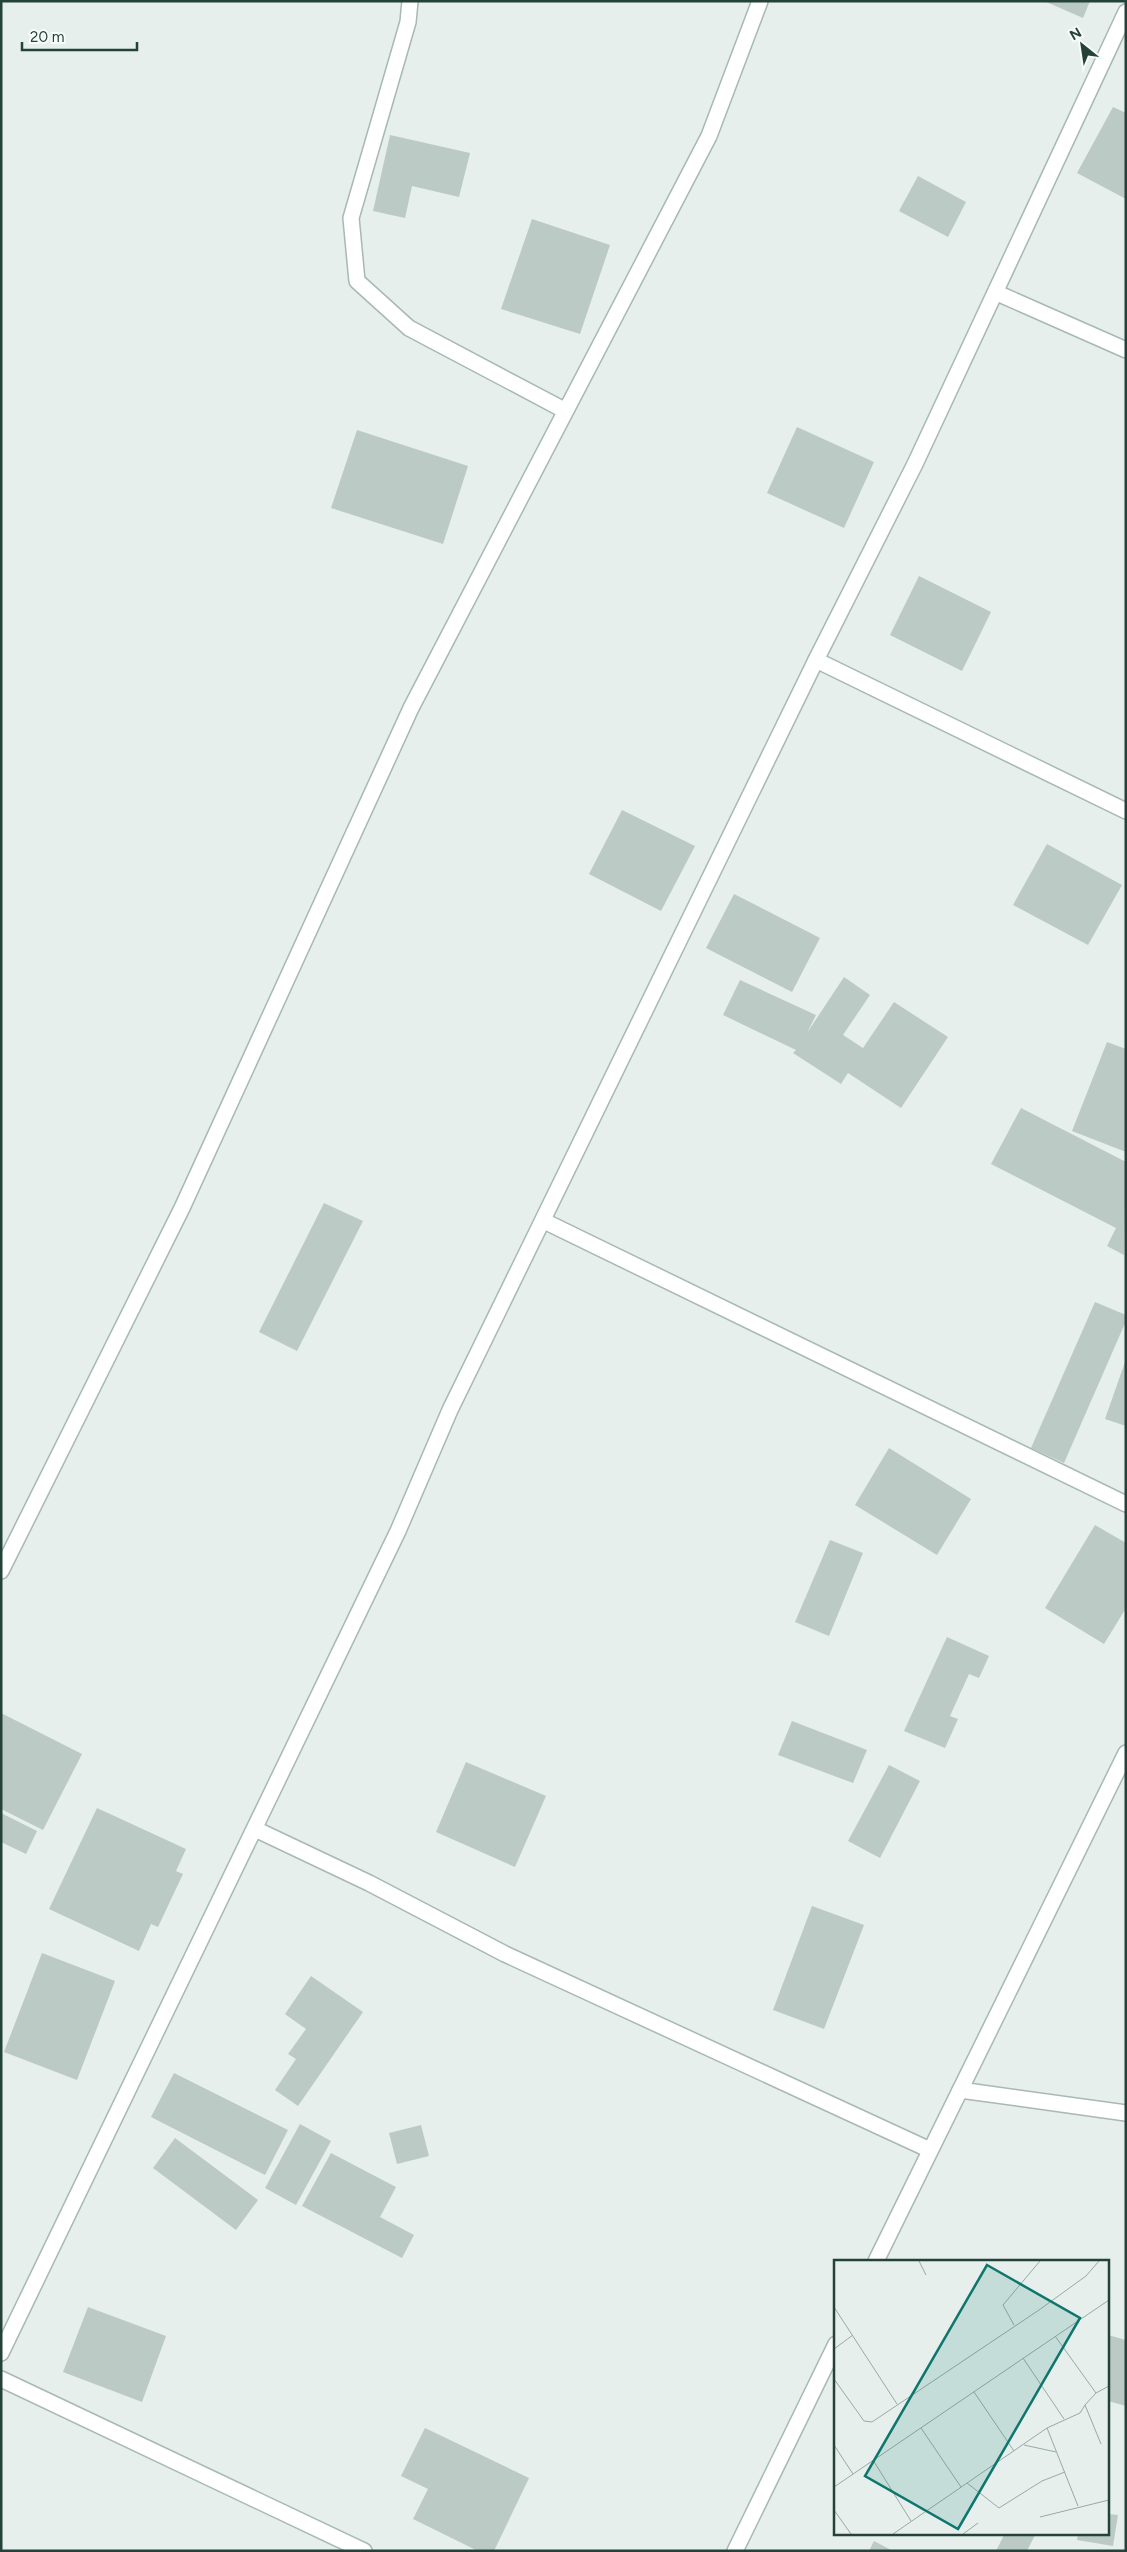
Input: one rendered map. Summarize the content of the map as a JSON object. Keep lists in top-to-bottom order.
{
  "scale_bar": "20 m",
  "north": "top left"
}
